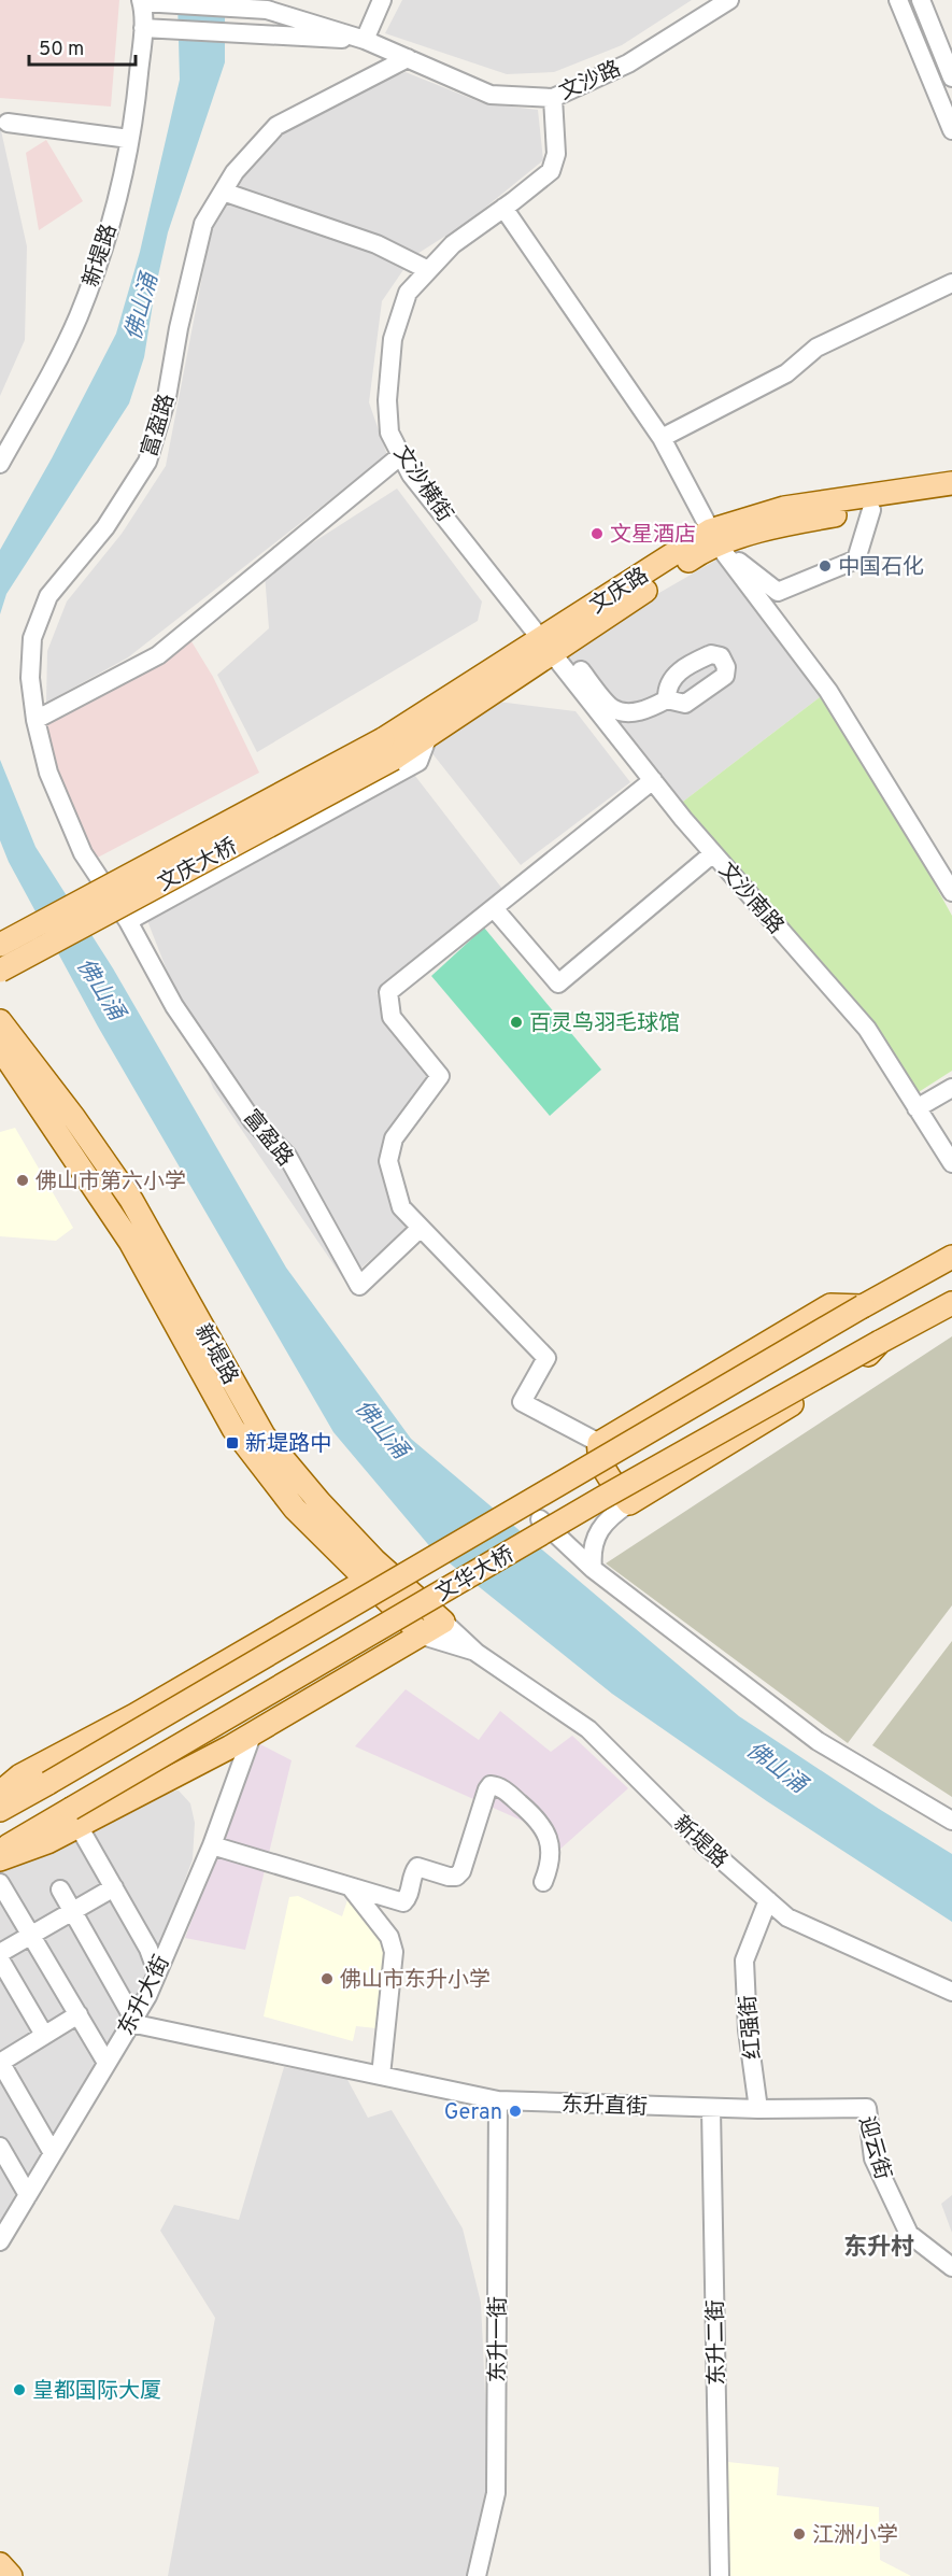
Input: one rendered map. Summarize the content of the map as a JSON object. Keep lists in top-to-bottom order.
{
  "streets": {
    "main road": [
      "新堤路",
      "文庆路",
      "文庆大桥",
      "文华大桥"
    ],
    "street": [
      "文沙路",
      "富盈路",
      "文沙横街",
      "文沙南路",
      "东升大街",
      "红强街",
      "东升直街",
      "迎云街",
      "东升一街",
      "东升二街"
    ]
  },
  "crossings": [
    ["文沙路", "新堤路"],
    ["文沙路", "富盈路"],
    ["文沙路", "文沙横街"],
    ["新堤路", "红强街"],
    ["文沙横街", "文庆路"],
    ["文沙横街", "文沙南路"],
    ["文庆路", "文庆大桥"],
    ["文庆路", "文沙南路"],
    ["东升大街", "东升直街"],
    ["红强街", "迎云街"],
    ["东升直街", "东升一街"],
    ["东升直街", "东升二街"]
  ],
  "districts": ["东升村"],
  "water": ["佛山涌"],
  "places": {
    "other": [
      "文星酒店",
      "中国石化",
      "百灵鸟羽毛球馆",
      "佛山市第六小学",
      "佛山市东升小学",
      "Geran",
      "皇都国际大厦",
      "江洲小学"
    ],
    "transit": ["新堤路中"]
  },
  "scale_bar": "50 m"
}
